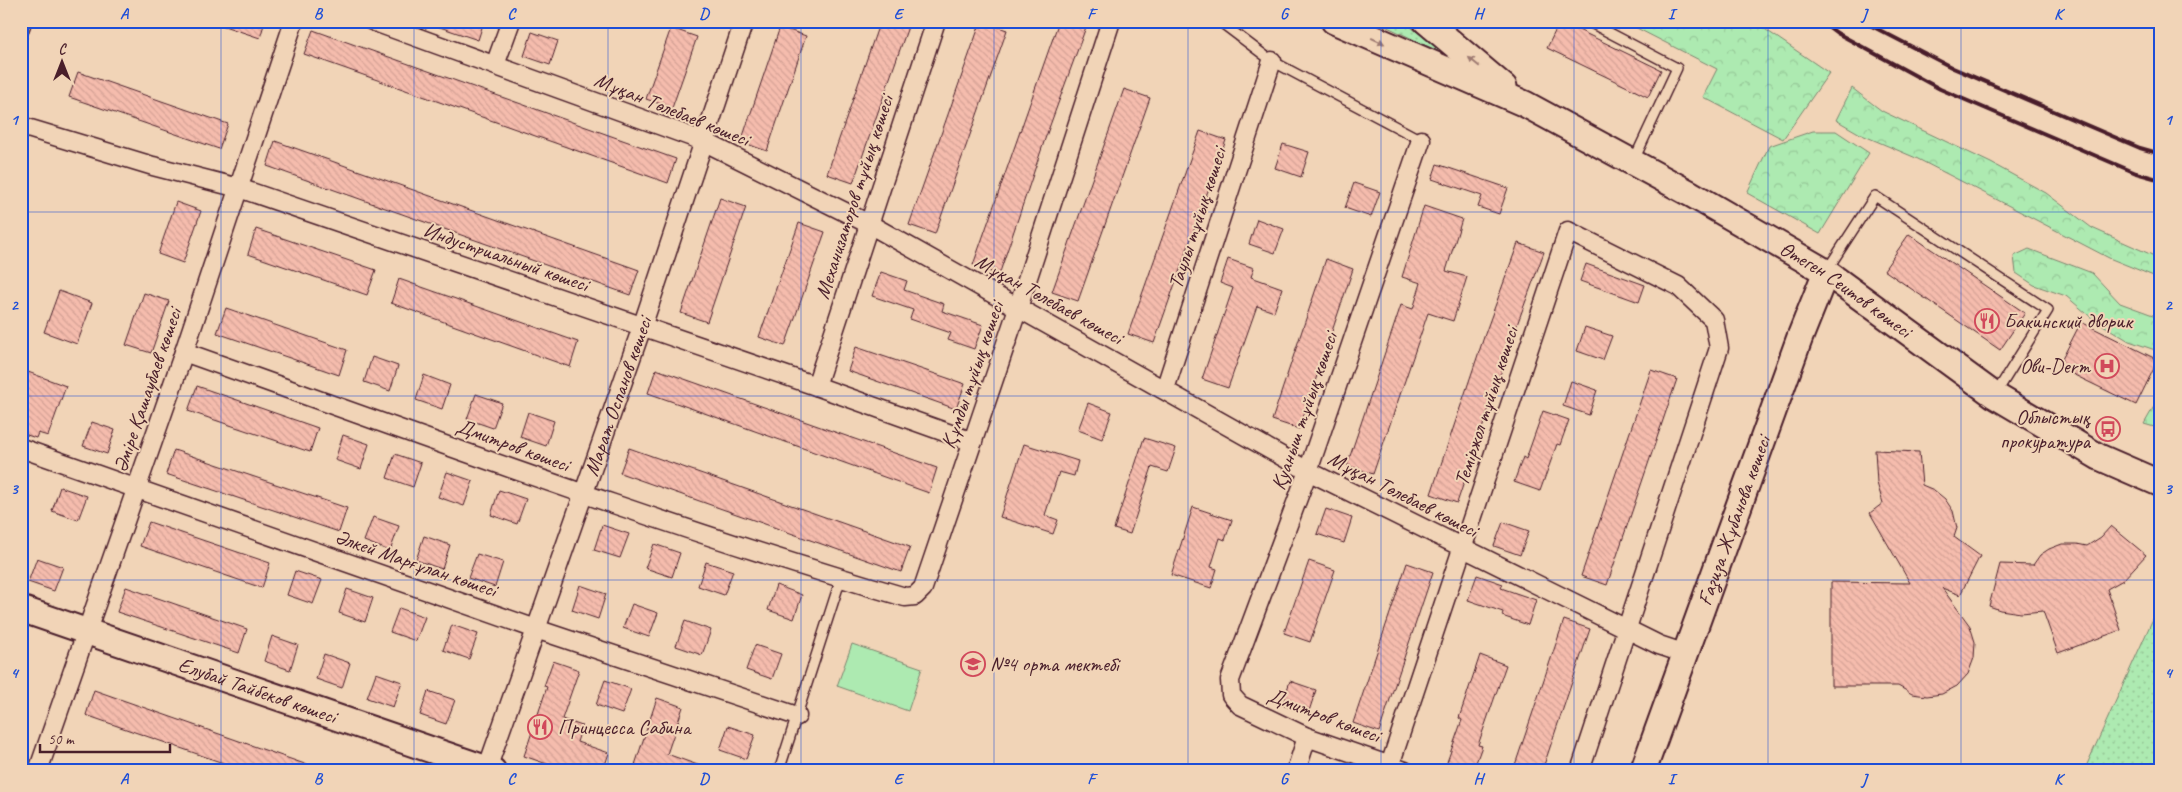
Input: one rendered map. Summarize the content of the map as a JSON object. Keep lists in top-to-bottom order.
{
  "streets": {
    "main road": ["Өтеген Сеитов көшесі", "Ғазиза Жұбанова көшесі", "Елубай Тайбеков көшесі"],
    "street": [
      "Мұқан Төлебаев көшесі",
      "Механизаторов тұйық көшесі",
      "Таулы тұйық көшесі",
      "Индустриальный көшесі",
      "Құмды тұйық көшесі",
      "Әміре Қашаубаев көшесі",
      "Марат Оспанов көшесі",
      "Теміржол тұйық көшесі",
      "Қуаныш тұйық көшесі",
      "Дмитров көшесі",
      "Әлкей Марғұлан көшесі"
    ]
  },
  "crossings": [
    ["Мұқан Төлебаев көшесі", "Механизаторов тұйық көшесі"],
    ["Мұқан Төлебаев көшесі", "Таулы тұйық көшесі"],
    ["Мұқан Төлебаев көшесі", "Құмды тұйық көшесі"],
    ["Мұқан Төлебаев көшесі", "Марат Оспанов көшесі"],
    ["Мұқан Төлебаев көшесі", "Теміржол тұйық көшесі"],
    ["Мұқан Төлебаев көшесі", "Қуаныш тұйық көшесі"],
    ["Мұқан Төлебаев көшесі", "Ғазиза Жұбанова көшесі"],
    ["Механизаторов тұйық көшесі", "Индустриальный көшесі"],
    ["Индустриальный көшесі", "Құмды тұйық көшесі"],
    ["Индустриальный көшесі", "Әміре Қашаубаев көшесі"],
    ["Индустриальный көшесі", "Марат Оспанов көшесі"],
    ["Өтеген Сеитов көшесі", "Ғазиза Жұбанова көшесі"],
    ["Құмды тұйық көшесі", "Дмитров көшесі"],
    ["Әміре Қашаубаев көшесі", "Дмитров көшесі"],
    ["Әміре Қашаубаев көшесі", "Әлкей Марғұлан көшесі"],
    ["Әміре Қашаубаев көшесі", "Елубай Тайбеков көшесі"],
    ["Марат Оспанов көшесі", "Дмитров көшесі"],
    ["Марат Оспанов көшесі", "Әлкей Марғұлан көшесі"],
    ["Марат Оспанов көшесі", "Елубай Тайбеков көшесі"],
    ["Теміржол тұйық көшесі", "Дмитров көшесі"],
    ["Қуаныш тұйық көшесі", "Дмитров көшесі"]
  ],
  "places": {
    "restaurant": ["Бакинский дворик", "Принцесса Сабина"],
    "hospital": ["Ови-Derm"],
    "bus stop": ["Облыстық прокуратура"],
    "school or university": ["№4 орта мектебі"]
  },
  "scale_bar": "50 m",
  "north": "top",
  "grid": {
    "columns": [
      "A",
      "B",
      "C",
      "D",
      "E",
      "F",
      "G",
      "H",
      "I",
      "J",
      "K"
    ],
    "rows": [
      "1",
      "2",
      "3",
      "4"
    ]
  }
}
